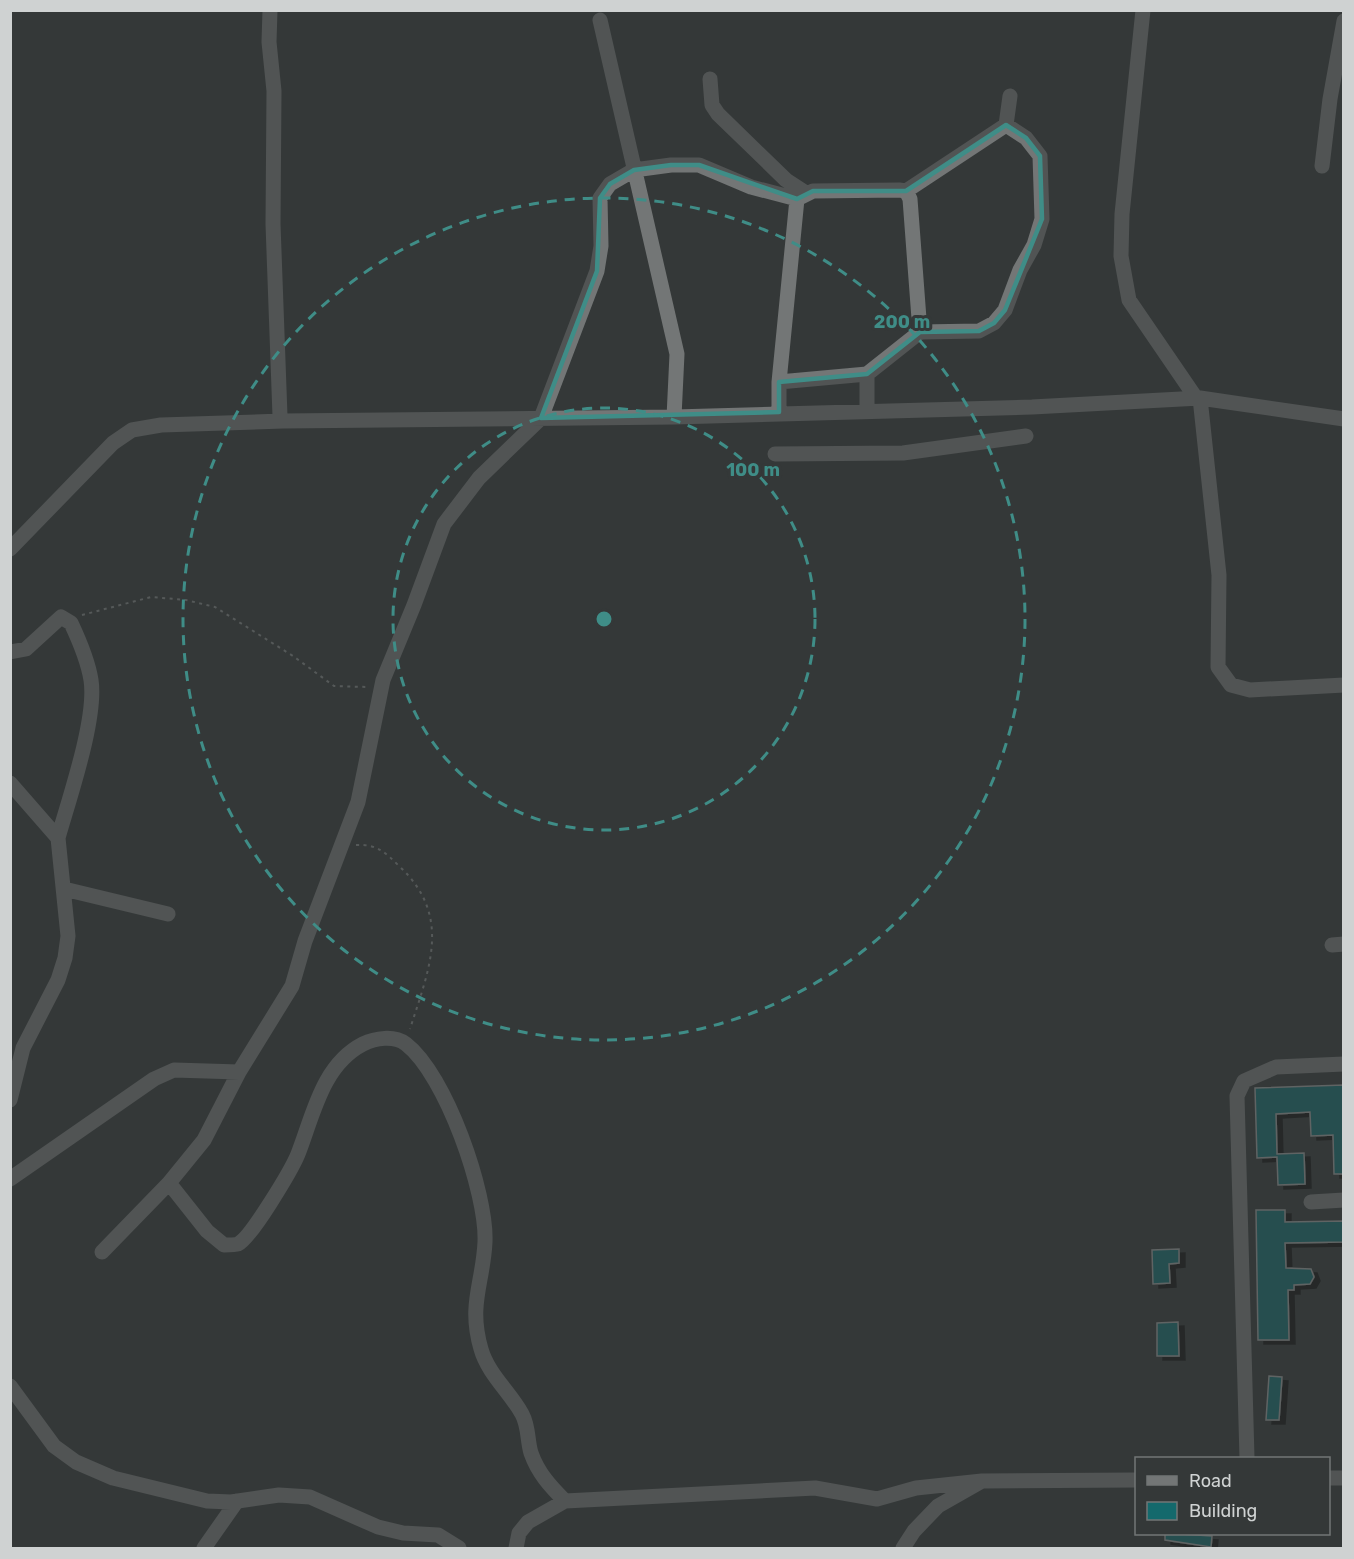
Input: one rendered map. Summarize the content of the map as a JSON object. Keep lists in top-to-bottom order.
{
  "legend": ["Road", "Building"],
  "rings": ["200 m", "100 m"]
}
